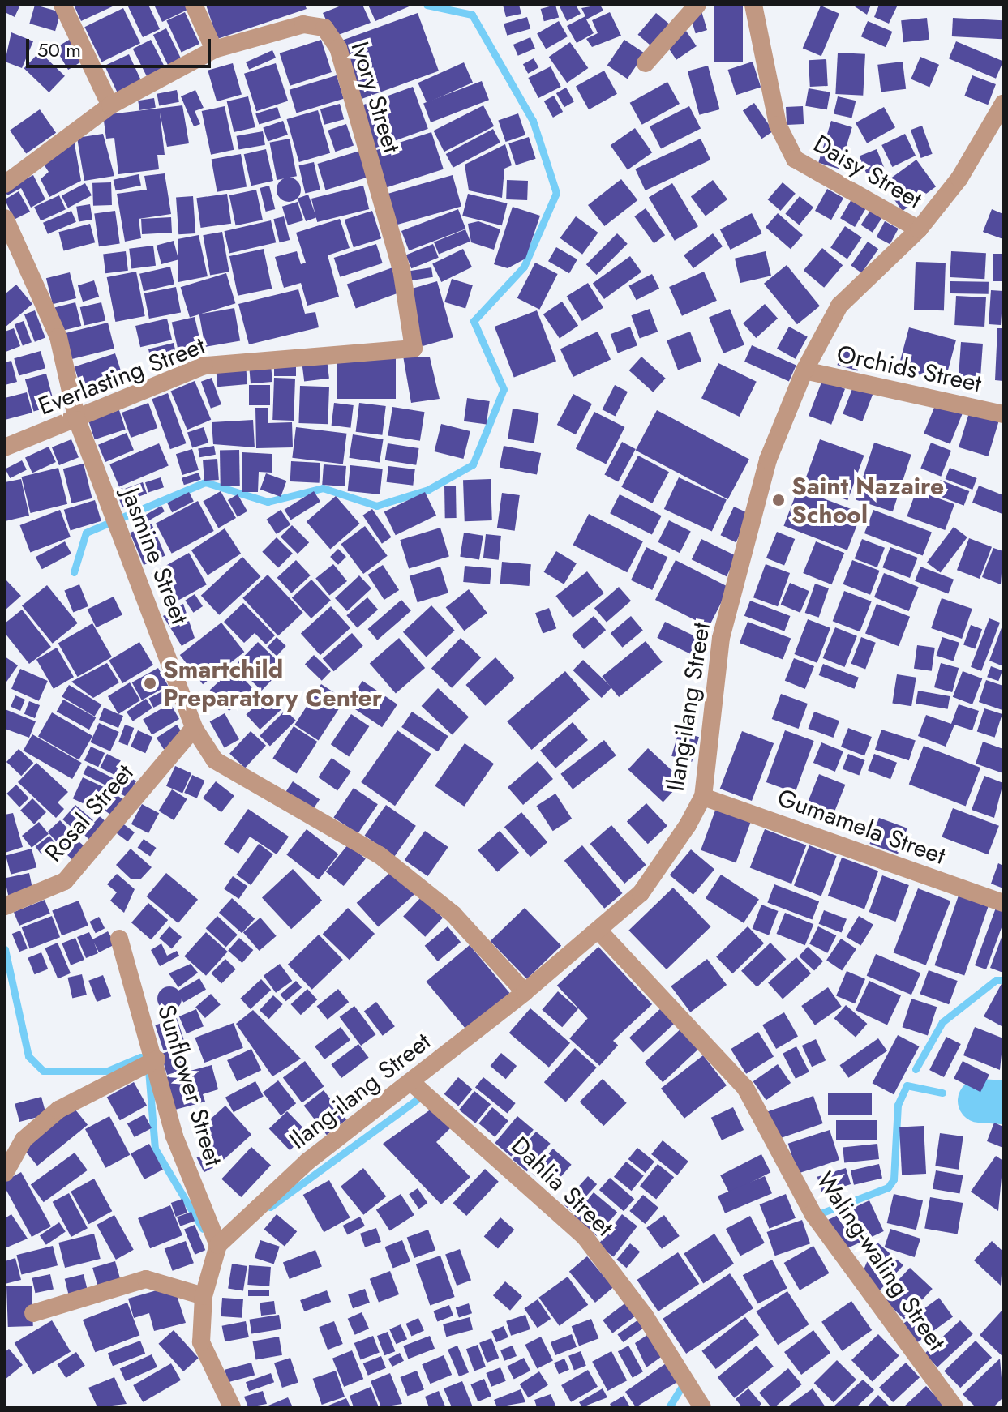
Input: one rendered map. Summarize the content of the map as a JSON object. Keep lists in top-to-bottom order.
{
  "streets": {
    "street": [
      "Ivory Street",
      "Daisy Street",
      "Orchids Street",
      "Everlasting Street",
      "Jasmine Street",
      "Ilang-ilang Street",
      "Rosal Street",
      "Gumamela Street",
      "Sunflower Street",
      "Dahlia Street",
      "Waling-waling Street"
    ]
  },
  "crossings": [
    ["Ivory Street", "Everlasting Street"],
    ["Daisy Street", "Ilang-ilang Street"],
    ["Orchids Street", "Ilang-ilang Street"],
    ["Everlasting Street", "Jasmine Street"],
    ["Jasmine Street", "Ilang-ilang Street"],
    ["Jasmine Street", "Rosal Street"],
    ["Ilang-ilang Street", "Gumamela Street"],
    ["Ilang-ilang Street", "Sunflower Street"],
    ["Ilang-ilang Street", "Dahlia Street"],
    ["Ilang-ilang Street", "Waling-waling Street"]
  ],
  "places": ["Saint Nazaire School", "Smartchild Preparatory Center"],
  "scale_bar": "50 m"
}
